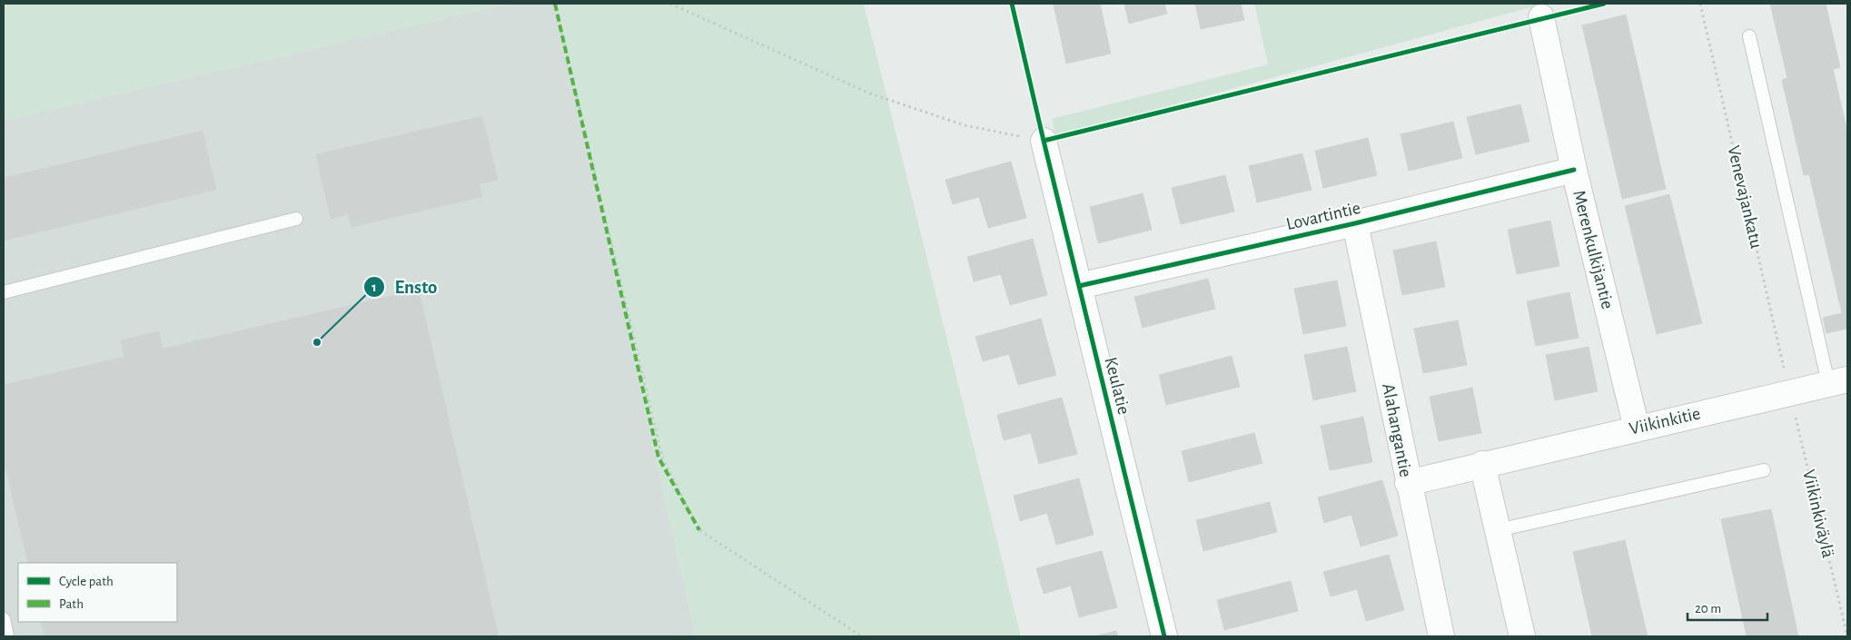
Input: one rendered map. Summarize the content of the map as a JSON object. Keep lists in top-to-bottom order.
{
  "streets": {
    "street": [
      "Lovartintie",
      "Merenkulkijantie",
      "Keulatie",
      "Viikinkitie",
      "Alahangantie"
    ],
    "path": ["Venevajankatu", "Viikinkiväylä"]
  },
  "crossings": [
    ["Venevajankatu", "Viikinkitie"],
    ["Venevajankatu", "Viikinkiväylä"],
    ["Lovartintie", "Merenkulkijantie"],
    ["Lovartintie", "Keulatie"],
    ["Lovartintie", "Alahangantie"],
    ["Merenkulkijantie", "Viikinkitie"],
    ["Viikinkitie", "Alahangantie"],
    ["Viikinkitie", "Viikinkiväylä"]
  ],
  "places": ["Ensto"],
  "legend": ["Cycle path", "Path"],
  "scale_bar": "20 m"
}
